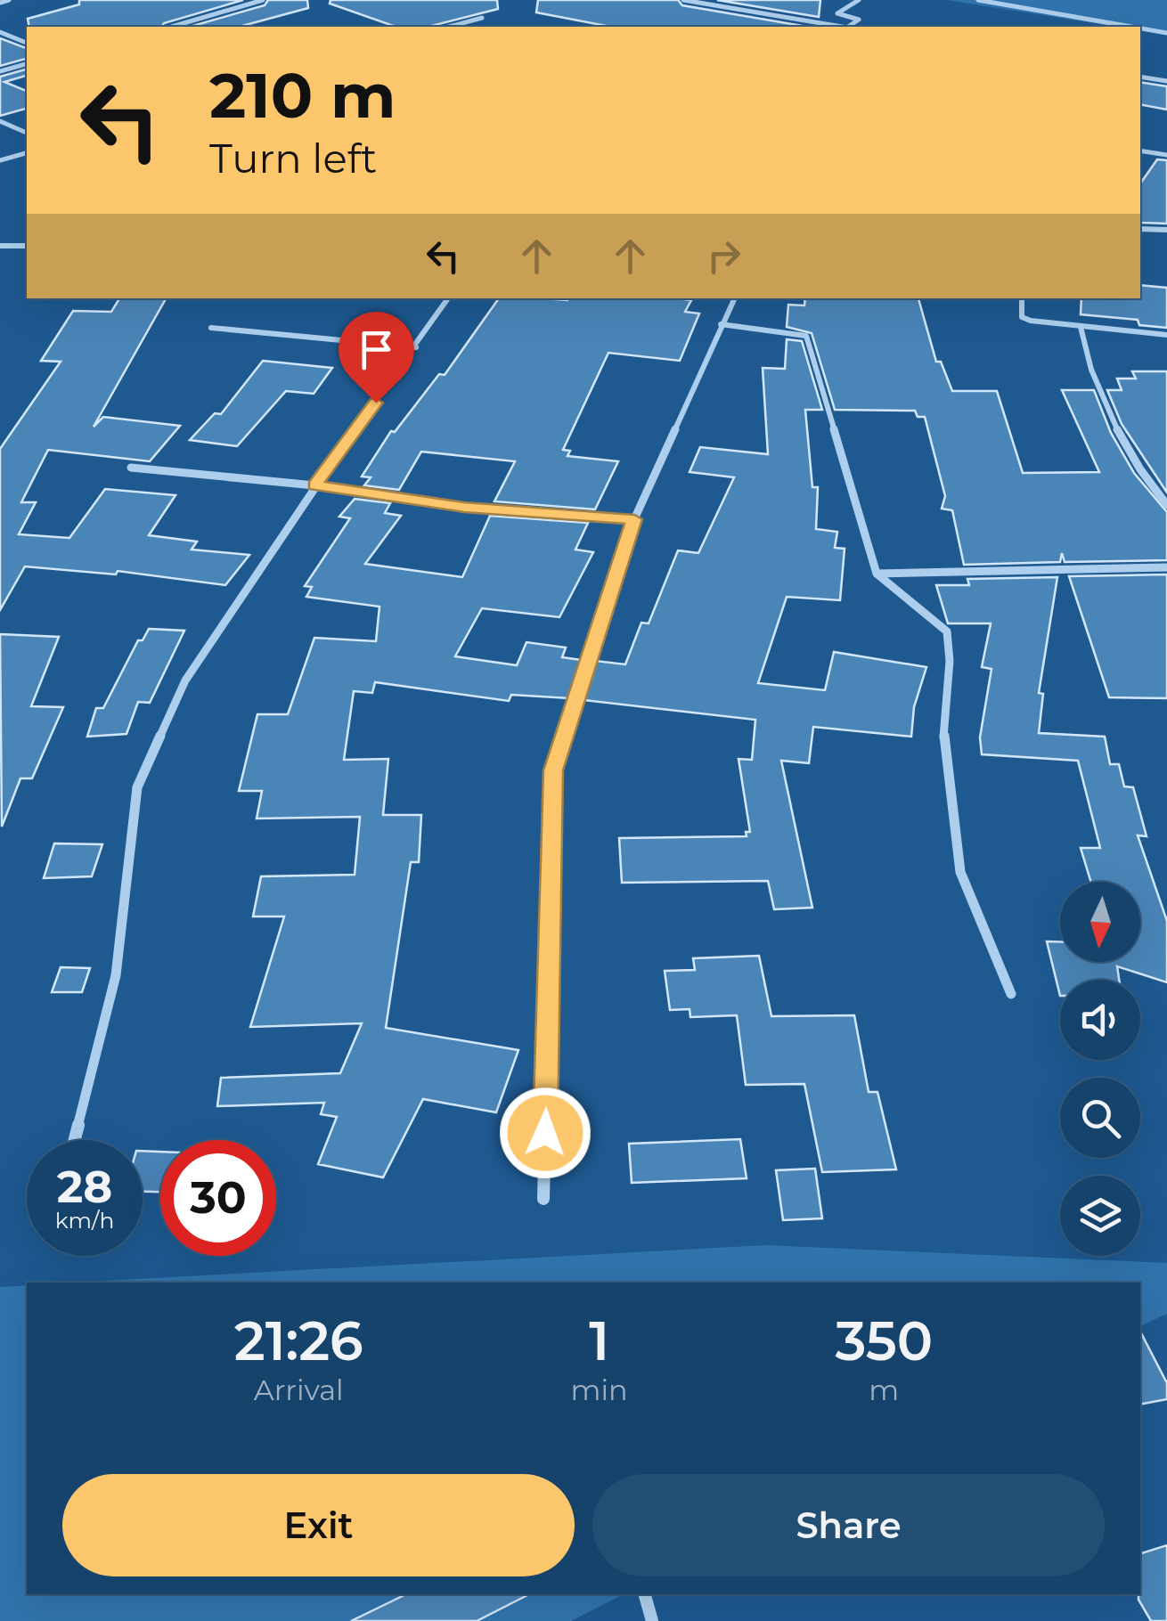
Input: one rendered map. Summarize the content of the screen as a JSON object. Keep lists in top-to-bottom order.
{
  "north": "bottom",
  "page": {
    "turn": ["210 m", "Turn left"],
    "speed": "28 km/h",
    "limit": "30",
    "eta": [
      "21:26",
      "Arrival",
      "1",
      "min",
      "350",
      "m"
    ],
    "buttons": ["Exit", "Share"]
  }
}
